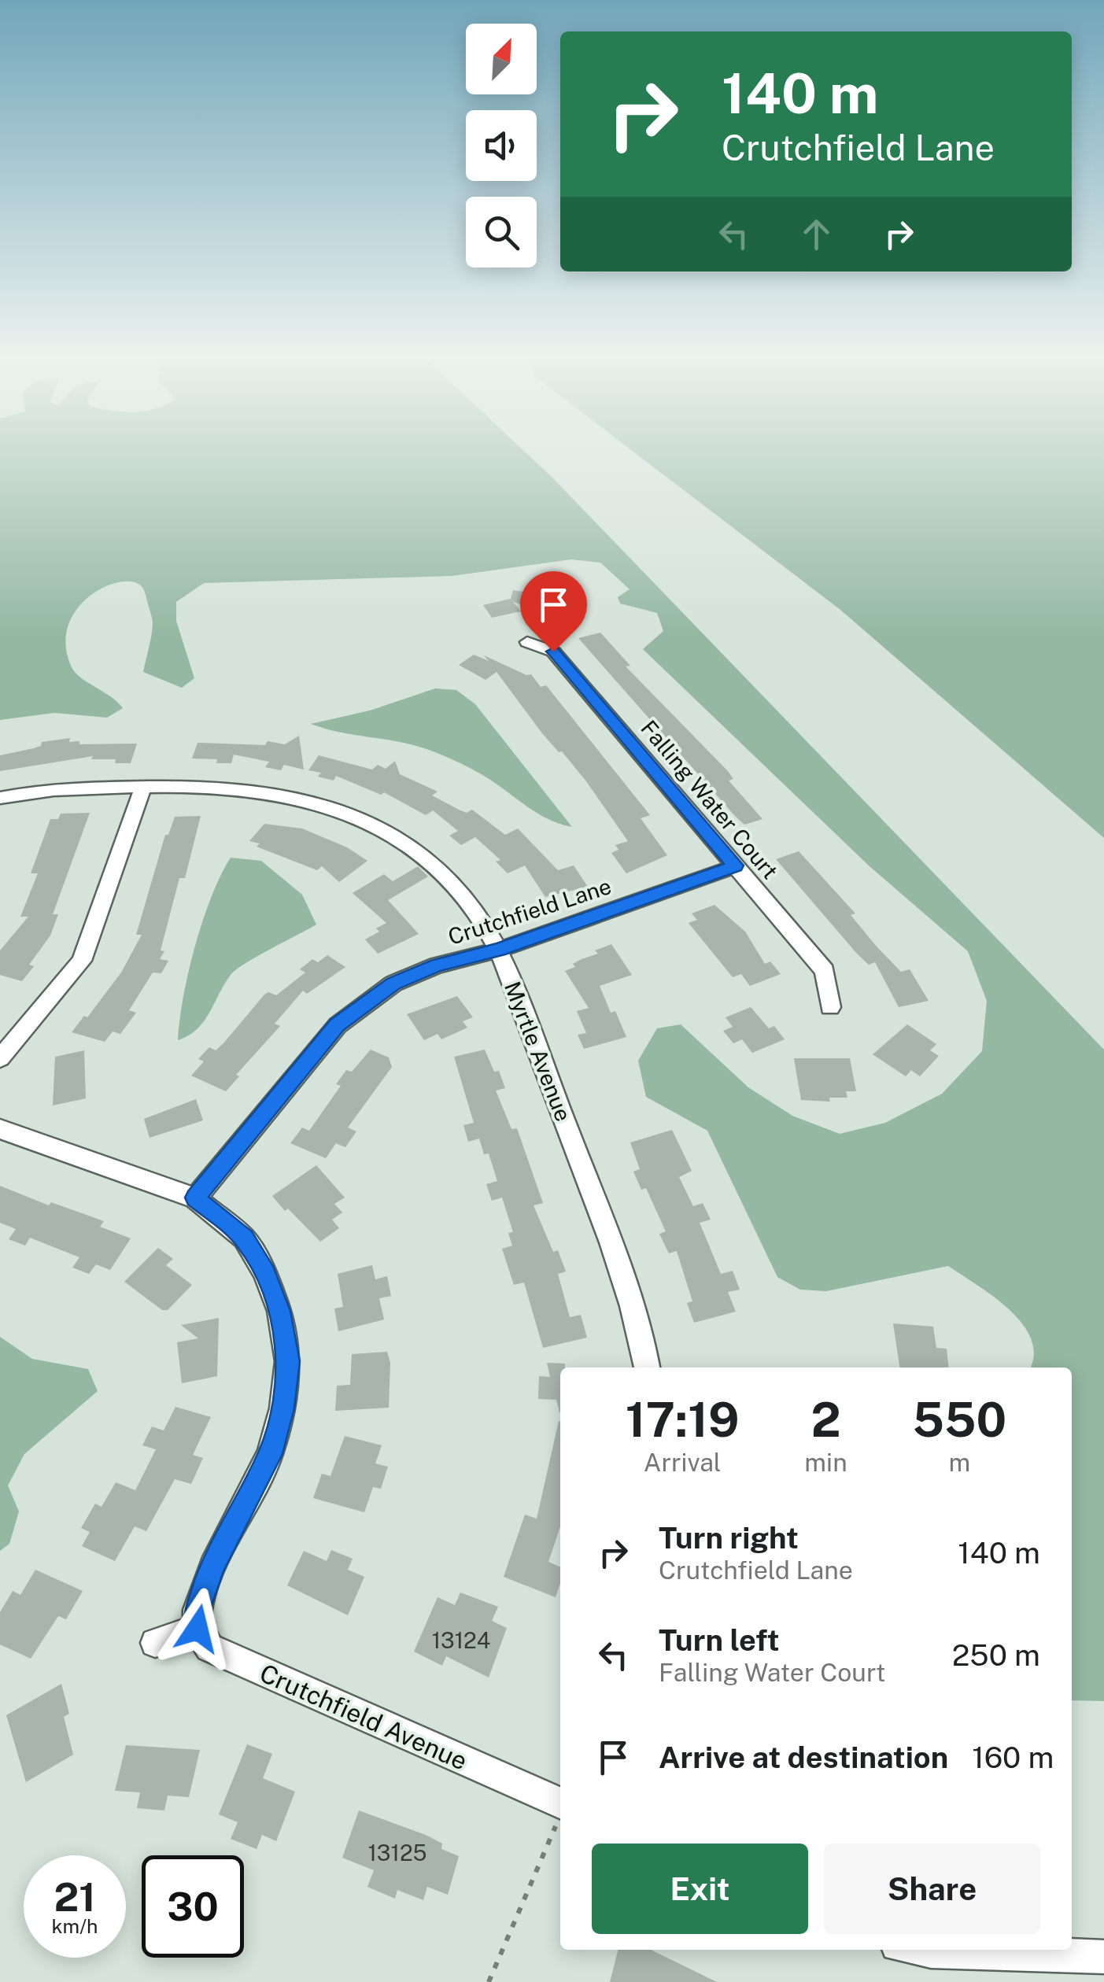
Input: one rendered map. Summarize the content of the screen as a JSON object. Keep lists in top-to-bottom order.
{
  "streets": {
    "street": [
      "Falling Water Court",
      "Crutchfield Lane",
      "Myrtle Avenue",
      "Crutchfield Avenue"
    ]
  },
  "crossings": [
    ["Falling Water Court", "Crutchfield Lane"],
    ["Crutchfield Lane", "Myrtle Avenue"]
  ],
  "house_numbers": ["13124", "13125"],
  "north": "top right",
  "page": {
    "turn": ["140 m", "Crutchfield Lane"],
    "eta": [
      "17:19",
      "Arrival",
      "2",
      "min",
      "550",
      "m"
    ],
    "list": [
      {
        "name": "Turn right",
        "note": "Crutchfield Lane",
        "value": "140 m"
      },
      {
        "name": "Turn left",
        "note": "Falling Water Court",
        "value": "250 m"
      },
      {
        "name": "Arrive at destination",
        "value": "160 m"
      }
    ],
    "buttons": ["Exit", "Share"],
    "speed": "21 km/h",
    "limit": "30"
  }
}
